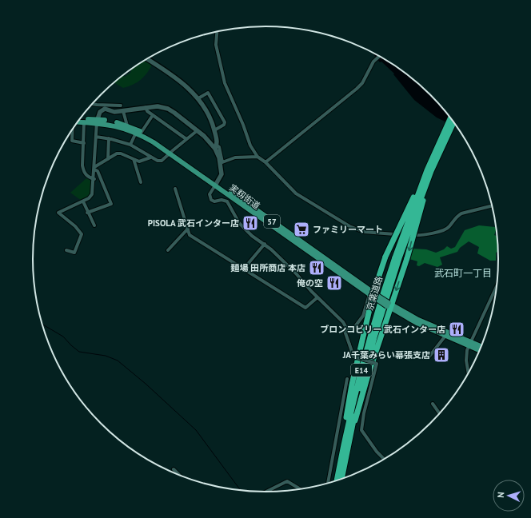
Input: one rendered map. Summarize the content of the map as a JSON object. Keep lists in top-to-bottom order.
{
  "streets": {
    "highway": ["京葉道路", "E14"],
    "main road": ["実籾街道", "57"]
  },
  "districts": ["武石町一丁目"],
  "places": {
    "restaurant": [
      "PISOLA 武石インター店",
      "麺場 田所商店 本店",
      "俺の空",
      "ブロンコビリー 武石インター店"
    ],
    "supermarket": ["ファミリーマート"],
    "building": ["JA千葉みらい幕張支店"]
  },
  "north": "left"
}
